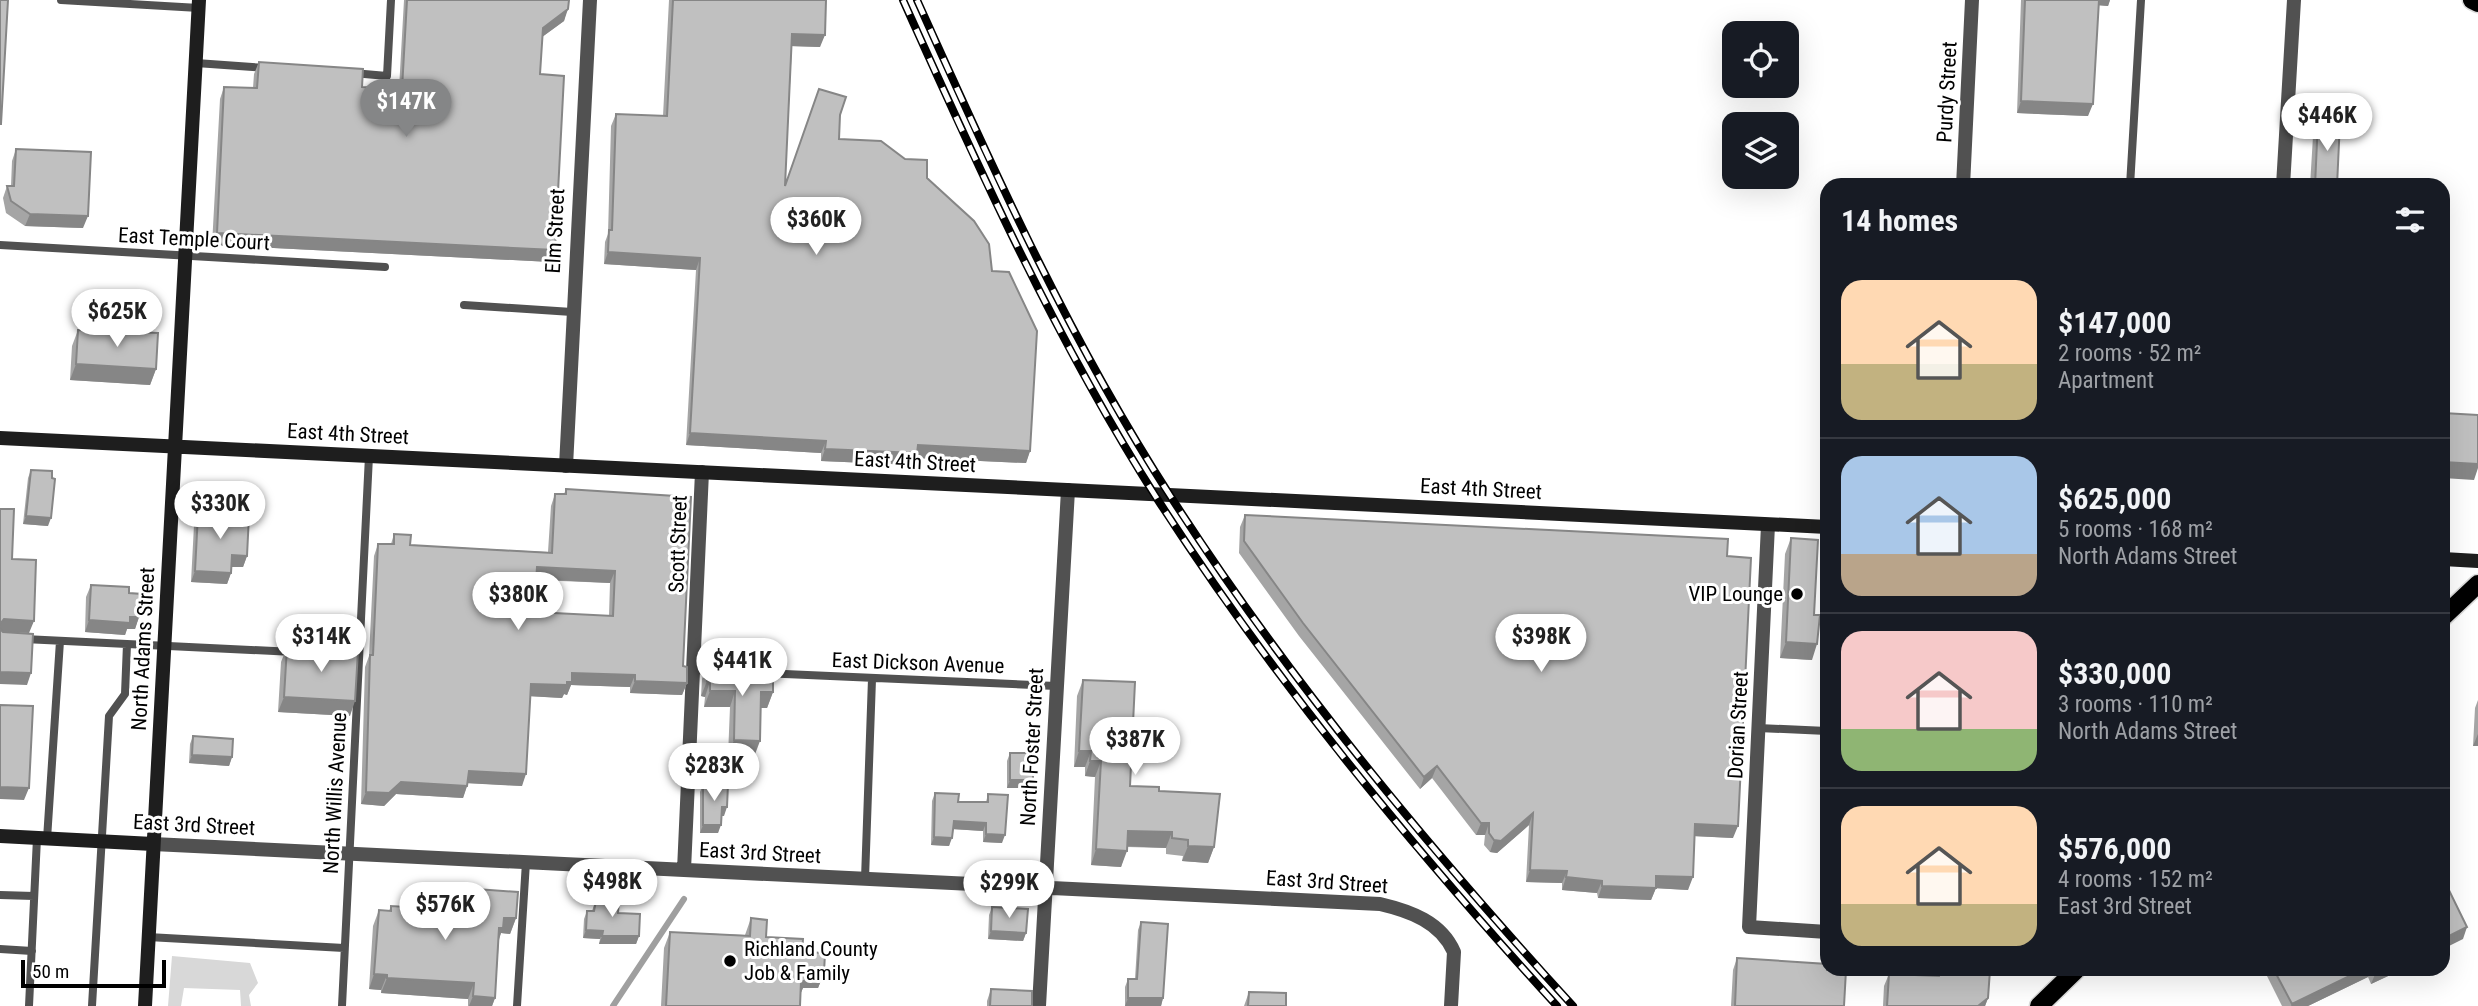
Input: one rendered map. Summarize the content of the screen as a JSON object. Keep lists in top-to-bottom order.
{
  "streets": {
    "main road": ["East 4th Street", "North Adams Street", "East 3rd Street"],
    "street": [
      "Purdy Street",
      "Elm Street",
      "Scott Street",
      "Dorian Street",
      "North Foster Street"
    ],
    "lane": ["East Temple Court", "East Dickson Avenue", "North Willis Avenue"]
  },
  "crossings": [
    ["Elm Street", "East 4th Street"],
    ["East Temple Court", "North Adams Street"],
    ["East 4th Street", "Scott Street"],
    ["East 4th Street", "North Adams Street"],
    ["East 4th Street", "Dorian Street"],
    ["East 4th Street", "North Foster Street"],
    ["East 4th Street", "North Willis Avenue"],
    ["Scott Street", "East Dickson Avenue"],
    ["Scott Street", "East 3rd Street"],
    ["North Adams Street", "East 3rd Street"],
    ["East Dickson Avenue", "North Foster Street"],
    ["North Foster Street", "East 3rd Street"],
    ["North Willis Avenue", "East 3rd Street"]
  ],
  "places": ["VIP Lounge", "Richland County Job & Family"],
  "scale_bar": "50 m",
  "page": {
    "price": [
      "$147K",
      "$446K",
      "$360K",
      "$625K",
      "$330K",
      "$380K",
      "$314K",
      "$398K",
      "$441K",
      "$387K",
      "$283K",
      "$498K",
      "$299K",
      "$576K"
    ],
    "heading": "14 homes",
    "list": [
      {
        "name": "$147,000",
        "note": "2 rooms · 52 m² · Apartment"
      },
      {
        "name": "$625,000",
        "note": "5 rooms · 168 m² · North Adams Street"
      },
      {
        "name": "$330,000",
        "note": "3 rooms · 110 m² · North Adams Street"
      },
      {
        "name": "$576,000",
        "note": "4 rooms · 152 m² · East 3rd Street"
      }
    ],
    "scale": "50 m"
  }
}
